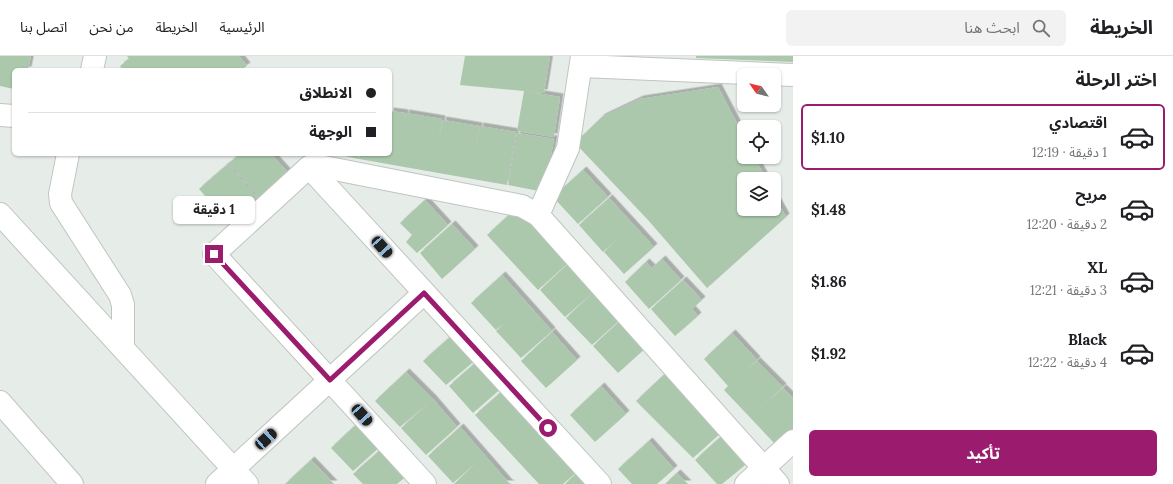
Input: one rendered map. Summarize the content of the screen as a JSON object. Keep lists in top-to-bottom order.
{
  "north": "top left",
  "page": {
    "header": "الخريطة",
    "search": "ابحث هنا",
    "nav": [
      "الرئيسية",
      "الخريطة",
      "من نحن",
      "اتصل بنا"
    ],
    "heading": "اختر الرحلة",
    "banner": ["الانطلاق", "الوجهة"],
    "list": [
      {
        "name": "اقتصادي",
        "note": "1 دقيقة · 12:19",
        "value": "$1.10"
      },
      {
        "name": "مريح",
        "note": "2 دقيقة · 12:20",
        "value": "$1.48"
      },
      {
        "name": "XL",
        "note": "3 دقيقة · 12:21",
        "value": "$1.86"
      },
      {
        "name": "Black",
        "note": "4 دقيقة · 12:22",
        "value": "$1.92"
      }
    ],
    "bubble": "1 دقيقة",
    "buttons": "تأكيد"
  }
}
